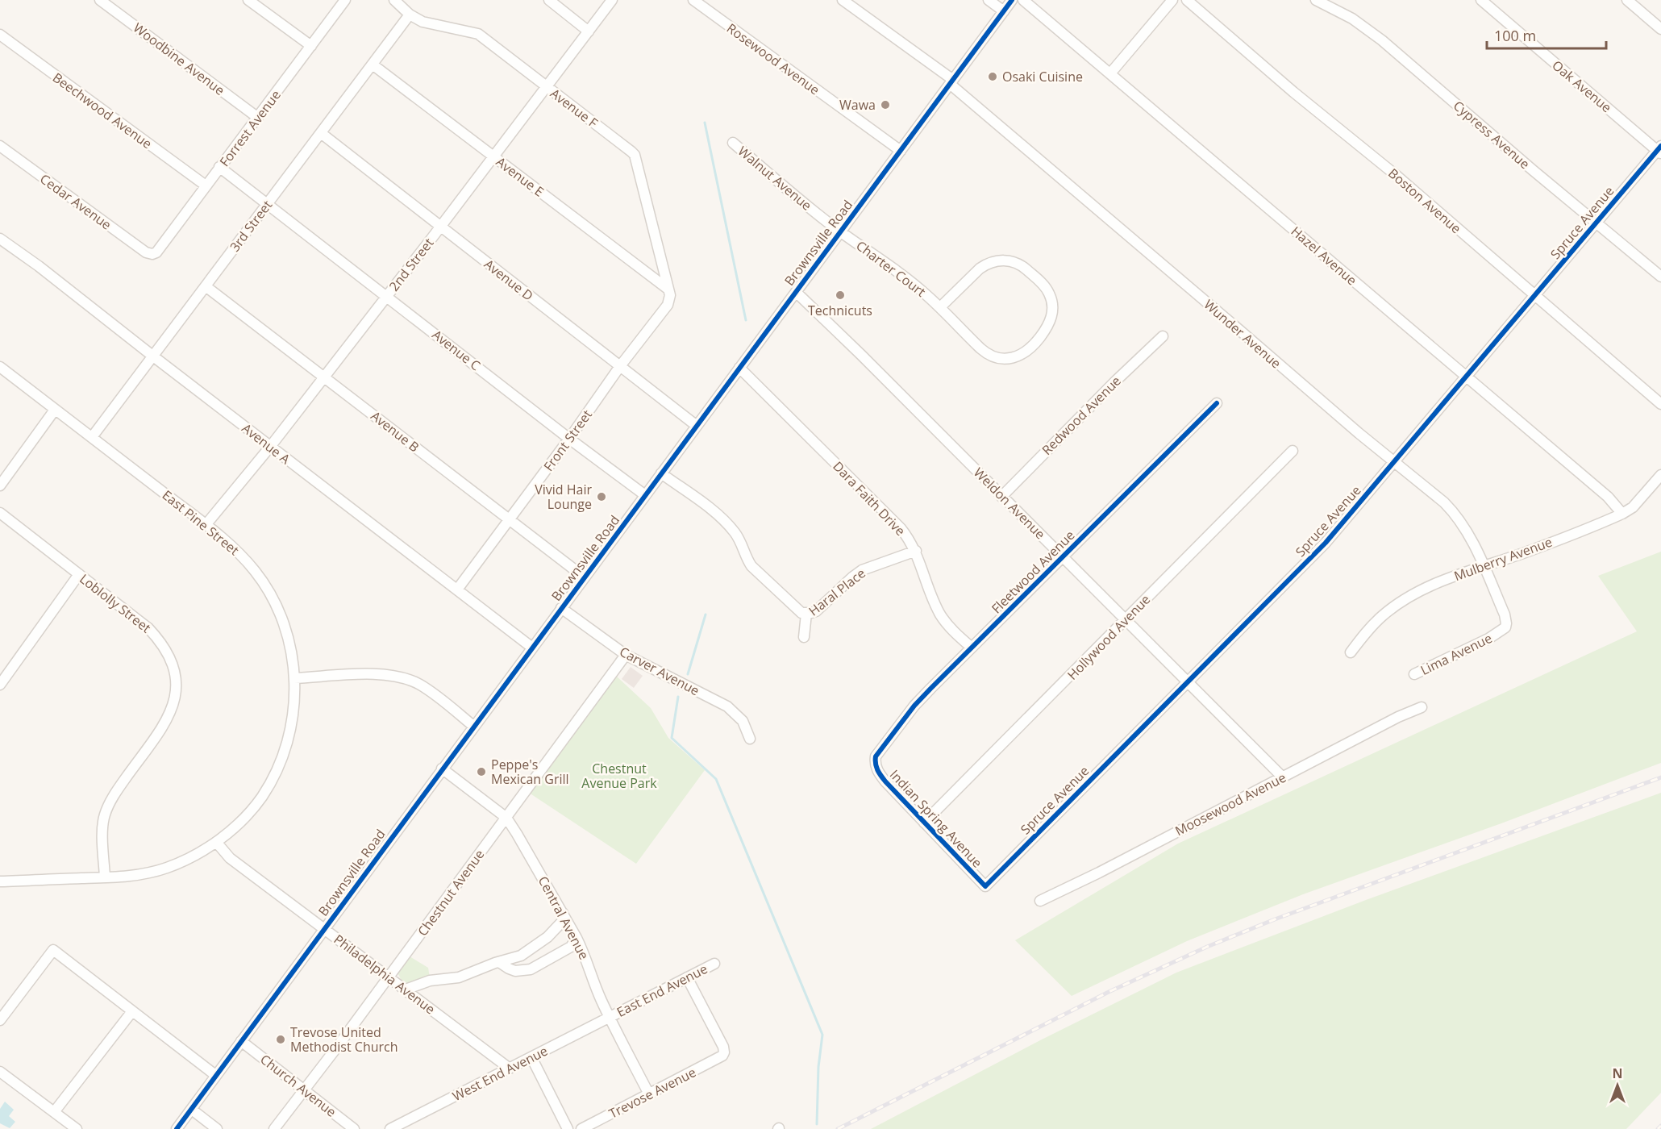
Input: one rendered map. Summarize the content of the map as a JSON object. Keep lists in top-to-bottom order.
{
  "streets": {
    "street": [
      "Woodbine Avenue",
      "Rosewood Avenue",
      "Oak Avenue",
      "Avenue F",
      "Beechwood Avenue",
      "Forrest Avenue",
      "Cypress Avenue",
      "Avenue E",
      "Walnut Avenue",
      "Boston Avenue",
      "Cedar Avenue",
      "Spruce Avenue",
      "3rd Street",
      "Brownsville Road",
      "Hazel Avenue",
      "2nd Street",
      "Charter Court",
      "Avenue D",
      "Wunder Avenue",
      "Avenue C",
      "Redwood Avenue",
      "Avenue B",
      "Front Street",
      "Avenue A",
      "Dara Faith Drive",
      "Weldon Avenue",
      "East Pine Street",
      "Mulberry Avenue",
      "Fleetwood Avenue",
      "Haral Place",
      "Loblolly Street",
      "Hollywood Avenue",
      "Lima Avenue",
      "Carver Avenue",
      "Moosewood Avenue",
      "Indian Spring Avenue",
      "Chestnut Avenue",
      "Central Avenue",
      "Philadelphia Avenue",
      "East End Avenue",
      "West End Avenue",
      "Church Avenue",
      "Trevose Avenue"
    ]
  },
  "crossings": [
    ["Woodbine Avenue", "Forrest Avenue"],
    ["Rosewood Avenue", "Brownsville Road"],
    ["Oak Avenue", "Spruce Avenue"],
    ["Avenue F", "Avenue E"],
    ["Avenue F", "3rd Street"],
    ["Avenue F", "2nd Street"],
    ["Avenue F", "Front Street"],
    ["Beechwood Avenue", "Forrest Avenue"],
    ["Forrest Avenue", "Cedar Avenue"],
    ["Cypress Avenue", "Spruce Avenue"],
    ["Avenue E", "3rd Street"],
    ["Avenue E", "2nd Street"],
    ["Avenue E", "Front Street"],
    ["Walnut Avenue", "Brownsville Road"],
    ["Walnut Avenue", "Charter Court"],
    ["Boston Avenue", "Spruce Avenue"],
    ["Spruce Avenue", "Hazel Avenue"],
    ["Spruce Avenue", "Wunder Avenue"],
    ["Spruce Avenue", "Weldon Avenue"],
    ["Spruce Avenue", "Indian Spring Avenue"],
    ["3rd Street", "Avenue D"],
    ["3rd Street", "Avenue C"],
    ["3rd Street", "Avenue B"],
    ["3rd Street", "Avenue A"],
    ["3rd Street", "East Pine Street"],
    ["Brownsville Road", "Charter Court"],
    ["Brownsville Road", "Avenue D"],
    ["Brownsville Road", "Wunder Avenue"],
    ["Brownsville Road", "Avenue C"],
    ["Brownsville Road", "Avenue B"],
    ["Brownsville Road", "Avenue A"],
    ["Brownsville Road", "Dara Faith Drive"],
    ["Brownsville Road", "Weldon Avenue"],
    ["Brownsville Road", "Carver Avenue"],
    ["Brownsville Road", "Central Avenue"],
    ["Brownsville Road", "Philadelphia Avenue"],
    ["Brownsville Road", "Church Avenue"],
    ["Hazel Avenue", "Mulberry Avenue"],
    ["2nd Street", "Avenue D"],
    ["2nd Street", "Avenue C"],
    ["2nd Street", "Avenue B"],
    ["2nd Street", "Avenue A"],
    ["2nd Street", "East Pine Street"],
    ["Avenue D", "Front Street"],
    ["Wunder Avenue", "Mulberry Avenue"],
    ["Wunder Avenue", "Lima Avenue"],
    ["Avenue C", "Front Street"],
    ["Redwood Avenue", "Weldon Avenue"],
    ["Avenue B", "Front Street"],
    ["Front Street", "Avenue A"],
    ["Dara Faith Drive", "Fleetwood Avenue"],
    ["Dara Faith Drive", "Haral Place"],
    ["Weldon Avenue", "Fleetwood Avenue"],
    ["Weldon Avenue", "Hollywood Avenue"],
    ["Weldon Avenue", "Moosewood Avenue"],
    ["East Pine Street", "Loblolly Street"],
    ["East Pine Street", "Philadelphia Avenue"],
    ["Fleetwood Avenue", "Indian Spring Avenue"],
    ["Hollywood Avenue", "Indian Spring Avenue"],
    ["Carver Avenue", "Chestnut Avenue"],
    ["Chestnut Avenue", "Central Avenue"],
    ["Chestnut Avenue", "Philadelphia Avenue"],
    ["Chestnut Avenue", "Church Avenue"],
    ["Central Avenue", "East End Avenue"],
    ["Central Avenue", "West End Avenue"],
    ["Central Avenue", "Trevose Avenue"],
    ["Philadelphia Avenue", "West End Avenue"],
    ["East End Avenue", "West End Avenue"],
    ["East End Avenue", "Trevose Avenue"]
  ],
  "parks": ["Chestnut Avenue Park"],
  "places": [
    "Osaki Cuisine",
    "Wawa",
    "Technicuts",
    "Vivid Hair Lounge",
    "Peppe's Mexican Grill",
    "Trevose United Methodist Church"
  ],
  "scale_bar": "100 m",
  "north": "top"
}
